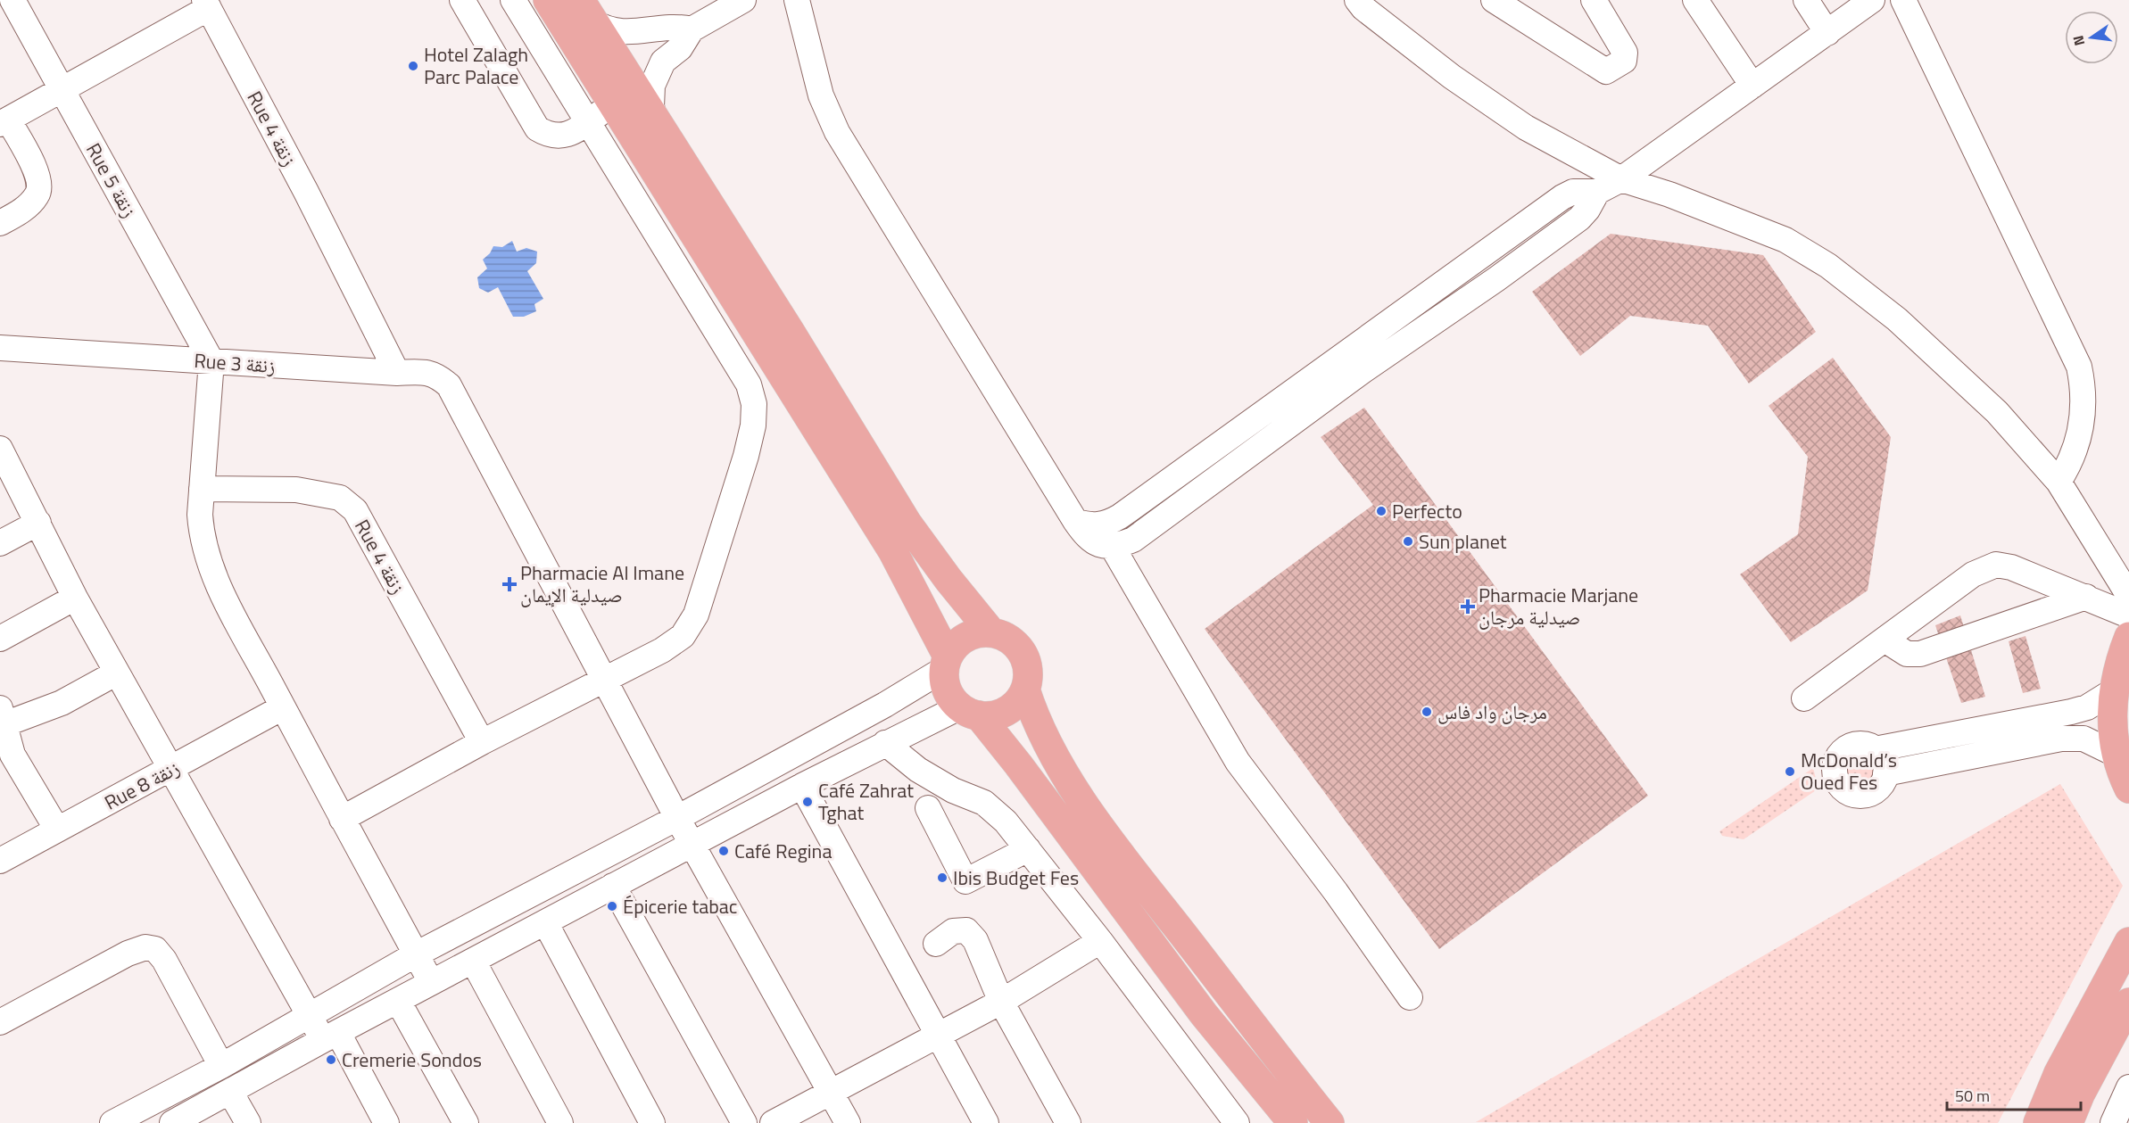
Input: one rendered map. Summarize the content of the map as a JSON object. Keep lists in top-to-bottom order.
{
  "streets": {
    "street": [
      "Rue 4 زنقة",
      "Rue 5 زنقة",
      "Rue 3 زنقة",
      "Rue 8 زنقة"
    ]
  },
  "crossings": [
    ["Rue 4 زنقة", "Rue 3 زنقة"],
    ["Rue 5 زنقة", "Rue 3 زنقة"]
  ],
  "places": {
    "other": [
      "Hotel Zalagh Parc Palace",
      "Perfecto",
      "Sun planet",
      "مرجان واد فاس",
      "McDonald’s Oued Fes",
      "Café Zahrat Tghat",
      "Café Regina",
      "Ibis Budget Fes",
      "Épicerie tabac",
      "Cremerie Sondos"
    ],
    "health": ["Pharmacie Al Imane صيدلية الإيمان", "Pharmacie Marjane صيدلية مرجان"]
  },
  "scale_bar": "50 m",
  "north": "left"
}
